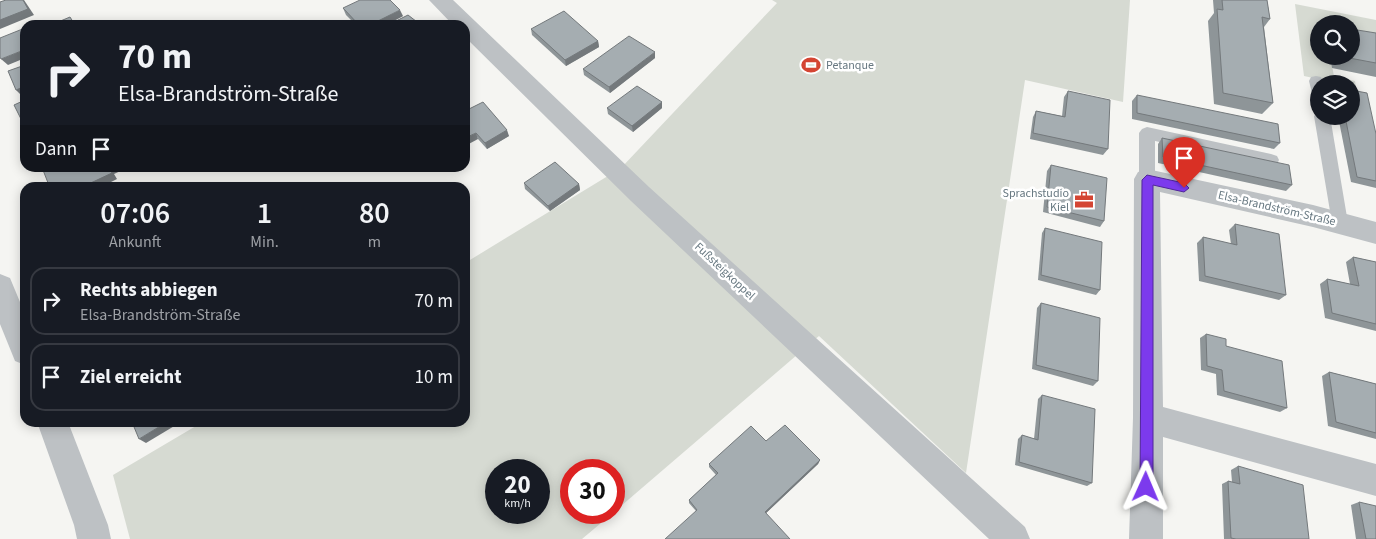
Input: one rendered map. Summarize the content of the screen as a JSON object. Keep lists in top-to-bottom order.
{
  "streets": {
    "street": ["Elsa-Brandström-Straße", "Fußsteigkoppel"]
  },
  "places": {
    "sports": ["Petanque"],
    "office": ["Sprachstudio Kiel"]
  },
  "page": {
    "turn": ["70 m", "Elsa-Brandström-Straße"],
    "then": "Dann",
    "eta": [
      "07:06",
      "Ankunft",
      "1",
      "Min.",
      "80",
      "m"
    ],
    "list": [
      {
        "name": "Rechts abbiegen",
        "note": "Elsa-Brandström-Straße",
        "value": "70 m"
      },
      {
        "name": "Ziel erreicht",
        "value": "10 m"
      }
    ],
    "speed": "20 km/h",
    "limit": "30"
  }
}
